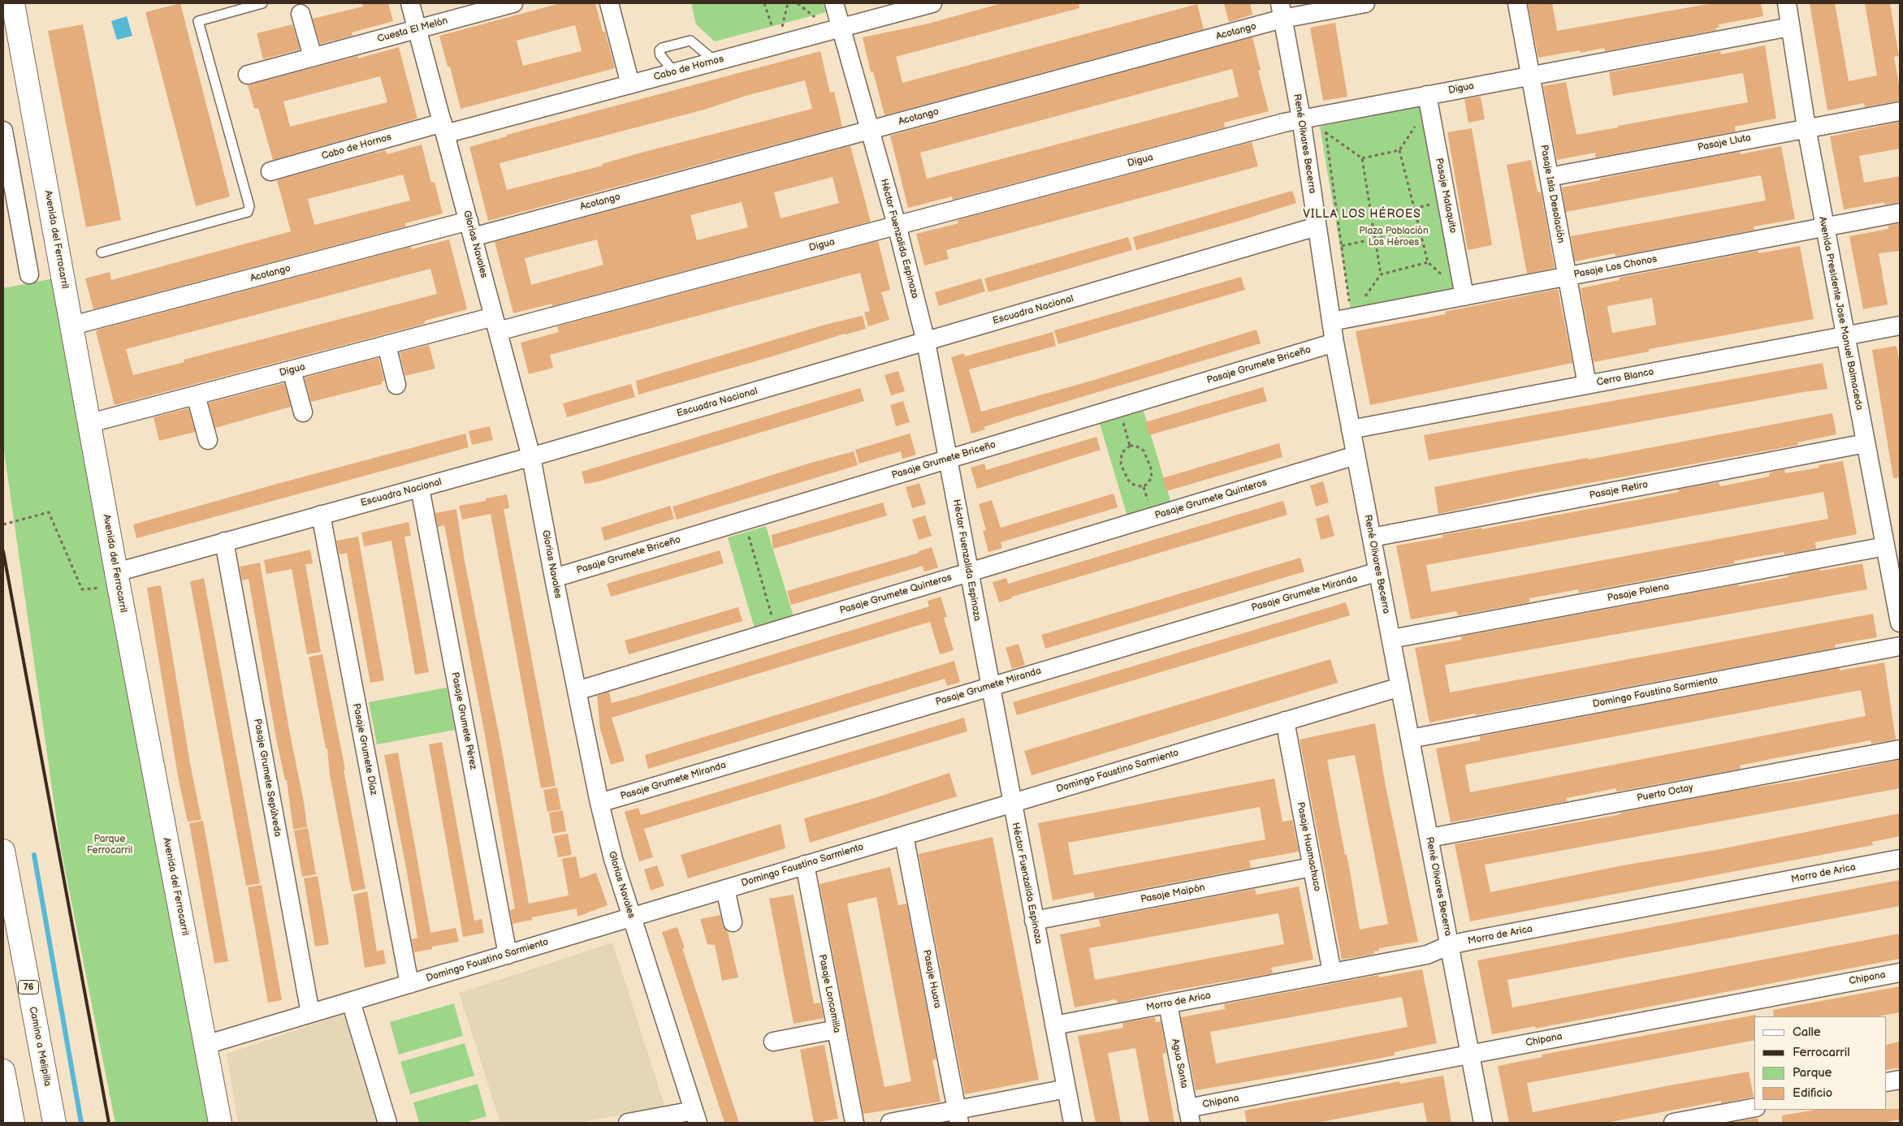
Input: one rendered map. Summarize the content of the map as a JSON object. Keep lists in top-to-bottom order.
{
  "streets": {
    "street": [
      "Cuesta El Melón",
      "Acotango",
      "Cabo de Hornos",
      "Digua",
      "Pasaje Lluta",
      "René Olivares Becerra",
      "Pasaje Isla Desolación",
      "Pasaje Mataquito",
      "Héctor Fuenzalida Espinoza",
      "Avenida del Ferrocarril",
      "Glorias Navales",
      "Pasaje Los Chonos",
      "Escuadra Nacional",
      "Avenida Presidente Jose Manuel Balmaceda",
      "Pasaje Grumete Briceño",
      "Cerro Blanco",
      "Pasaje Retiro",
      "Pasaje Grumete Quinteros",
      "Pasaje Palena",
      "Pasaje Grumete Miranda",
      "Domingo Faustino Sarmiento",
      "Pasaje Grumete Pérez",
      "Pasaje Grumete Díaz",
      "Pasaje Grumete Sepúlveda",
      "Puerto Octay",
      "Pasaje Huamachuco",
      "Morro de Arica",
      "Pasaje Maipón",
      "Chipana",
      "Pasaje Huara",
      "76",
      "Pasaje Loncomilla",
      "Camino a Melipilla",
      "Agua Santa"
    ]
  },
  "crossings": [
    ["Cuesta El Melón", "Glorias Navales"],
    ["Acotango", "René Olivares Becerra"],
    ["Acotango", "Héctor Fuenzalida Espinoza"],
    ["Acotango", "Avenida del Ferrocarril"],
    ["Acotango", "Glorias Navales"],
    ["Cabo de Hornos", "Héctor Fuenzalida Espinoza"],
    ["Cabo de Hornos", "Glorias Navales"],
    ["Digua", "René Olivares Becerra"],
    ["Digua", "Pasaje Isla Desolación"],
    ["Digua", "Pasaje Mataquito"],
    ["Digua", "Héctor Fuenzalida Espinoza"],
    ["Digua", "Avenida del Ferrocarril"],
    ["Digua", "Glorias Navales"],
    ["Digua", "Avenida Presidente Jose Manuel Balmaceda"],
    ["Pasaje Lluta", "Pasaje Isla Desolación"],
    ["Pasaje Lluta", "Avenida Presidente Jose Manuel Balmaceda"],
    ["René Olivares Becerra", "Pasaje Los Chonos"],
    ["René Olivares Becerra", "Escuadra Nacional"],
    ["René Olivares Becerra", "Pasaje Grumete Briceño"],
    ["René Olivares Becerra", "Cerro Blanco"],
    ["René Olivares Becerra", "Pasaje Retiro"],
    ["René Olivares Becerra", "Pasaje Grumete Quinteros"],
    ["René Olivares Becerra", "Pasaje Palena"],
    ["René Olivares Becerra", "Pasaje Grumete Miranda"],
    ["René Olivares Becerra", "Domingo Faustino Sarmiento"],
    ["René Olivares Becerra", "Puerto Octay"],
    ["René Olivares Becerra", "Morro de Arica"],
    ["René Olivares Becerra", "Chipana"],
    ["Pasaje Isla Desolación", "Pasaje Los Chonos"],
    ["Pasaje Isla Desolación", "Cerro Blanco"],
    ["Pasaje Mataquito", "Pasaje Los Chonos"],
    ["Héctor Fuenzalida Espinoza", "Escuadra Nacional"],
    ["Héctor Fuenzalida Espinoza", "Pasaje Grumete Briceño"],
    ["Héctor Fuenzalida Espinoza", "Pasaje Grumete Quinteros"],
    ["Héctor Fuenzalida Espinoza", "Pasaje Grumete Miranda"],
    ["Héctor Fuenzalida Espinoza", "Domingo Faustino Sarmiento"],
    ["Héctor Fuenzalida Espinoza", "Morro de Arica"],
    ["Héctor Fuenzalida Espinoza", "Pasaje Maipón"],
    ["Avenida del Ferrocarril", "Escuadra Nacional"],
    ["Avenida del Ferrocarril", "Domingo Faustino Sarmiento"],
    ["Glorias Navales", "Escuadra Nacional"],
    ["Glorias Navales", "Pasaje Grumete Briceño"],
    ["Glorias Navales", "Pasaje Grumete Quinteros"],
    ["Glorias Navales", "Pasaje Grumete Miranda"],
    ["Glorias Navales", "Domingo Faustino Sarmiento"],
    ["Pasaje Los Chonos", "Avenida Presidente Jose Manuel Balmaceda"],
    ["Escuadra Nacional", "Pasaje Grumete Pérez"],
    ["Escuadra Nacional", "Pasaje Grumete Díaz"],
    ["Escuadra Nacional", "Pasaje Grumete Sepúlveda"],
    ["Avenida Presidente Jose Manuel Balmaceda", "Cerro Blanco"],
    ["Avenida Presidente Jose Manuel Balmaceda", "Pasaje Retiro"],
    ["Avenida Presidente Jose Manuel Balmaceda", "Pasaje Palena"],
    ["Domingo Faustino Sarmiento", "Pasaje Grumete Pérez"],
    ["Domingo Faustino Sarmiento", "Pasaje Grumete Díaz"],
    ["Domingo Faustino Sarmiento", "Pasaje Grumete Sepúlveda"],
    ["Domingo Faustino Sarmiento", "Pasaje Huamachuco"],
    ["Domingo Faustino Sarmiento", "Pasaje Huara"],
    ["Domingo Faustino Sarmiento", "Pasaje Loncomilla"],
    ["Pasaje Huamachuco", "Morro de Arica"],
    ["Pasaje Huamachuco", "Pasaje Maipón"],
    ["Morro de Arica", "Agua Santa"],
    ["Chipana", "Agua Santa"]
  ],
  "districts": ["VILLA LOS HÉROES"],
  "parks": ["Plaza Población Los Héroes", "Parque Ferrocarril"],
  "legend": [
    "Calle",
    "Ferrocarril",
    "Parque",
    "Edificio"
  ]
}
